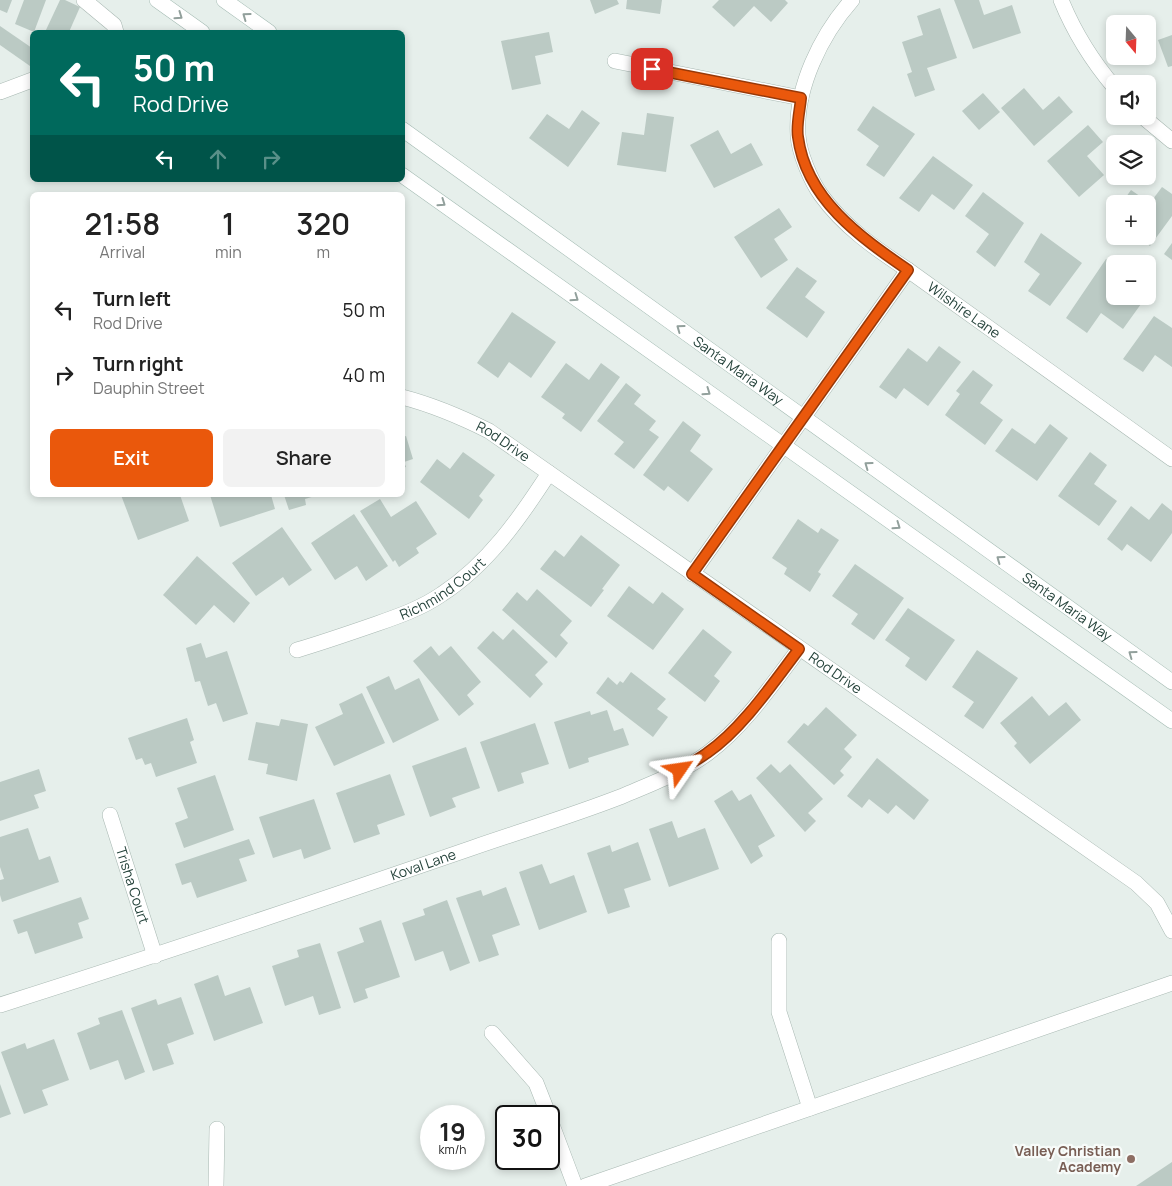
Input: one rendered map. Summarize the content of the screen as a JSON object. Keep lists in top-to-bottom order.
{
  "streets": {
    "street": [
      "Wilshire Lane",
      "Santa Maria Way",
      "Rod Drive",
      "Richmind Court",
      "Koval Lane",
      "Trisha Court"
    ]
  },
  "crossings": [
    ["Rod Drive", "Richmind Court"],
    ["Rod Drive", "Koval Lane"],
    ["Koval Lane", "Trisha Court"]
  ],
  "places": ["Valley Christian Academy"],
  "north": "bottom",
  "page": {
    "map_buttons": ["+", "−"],
    "turn": ["50 m", "Rod Drive"],
    "eta": [
      "21:58",
      "Arrival",
      "1",
      "min",
      "320",
      "m"
    ],
    "list": [
      {
        "name": "Turn left",
        "note": "Rod Drive",
        "value": "50 m"
      },
      {
        "name": "Turn right",
        "note": "Dauphin Street",
        "value": "40 m"
      }
    ],
    "buttons": ["Exit", "Share"],
    "speed": "19 km/h",
    "limit": "30"
  }
}
